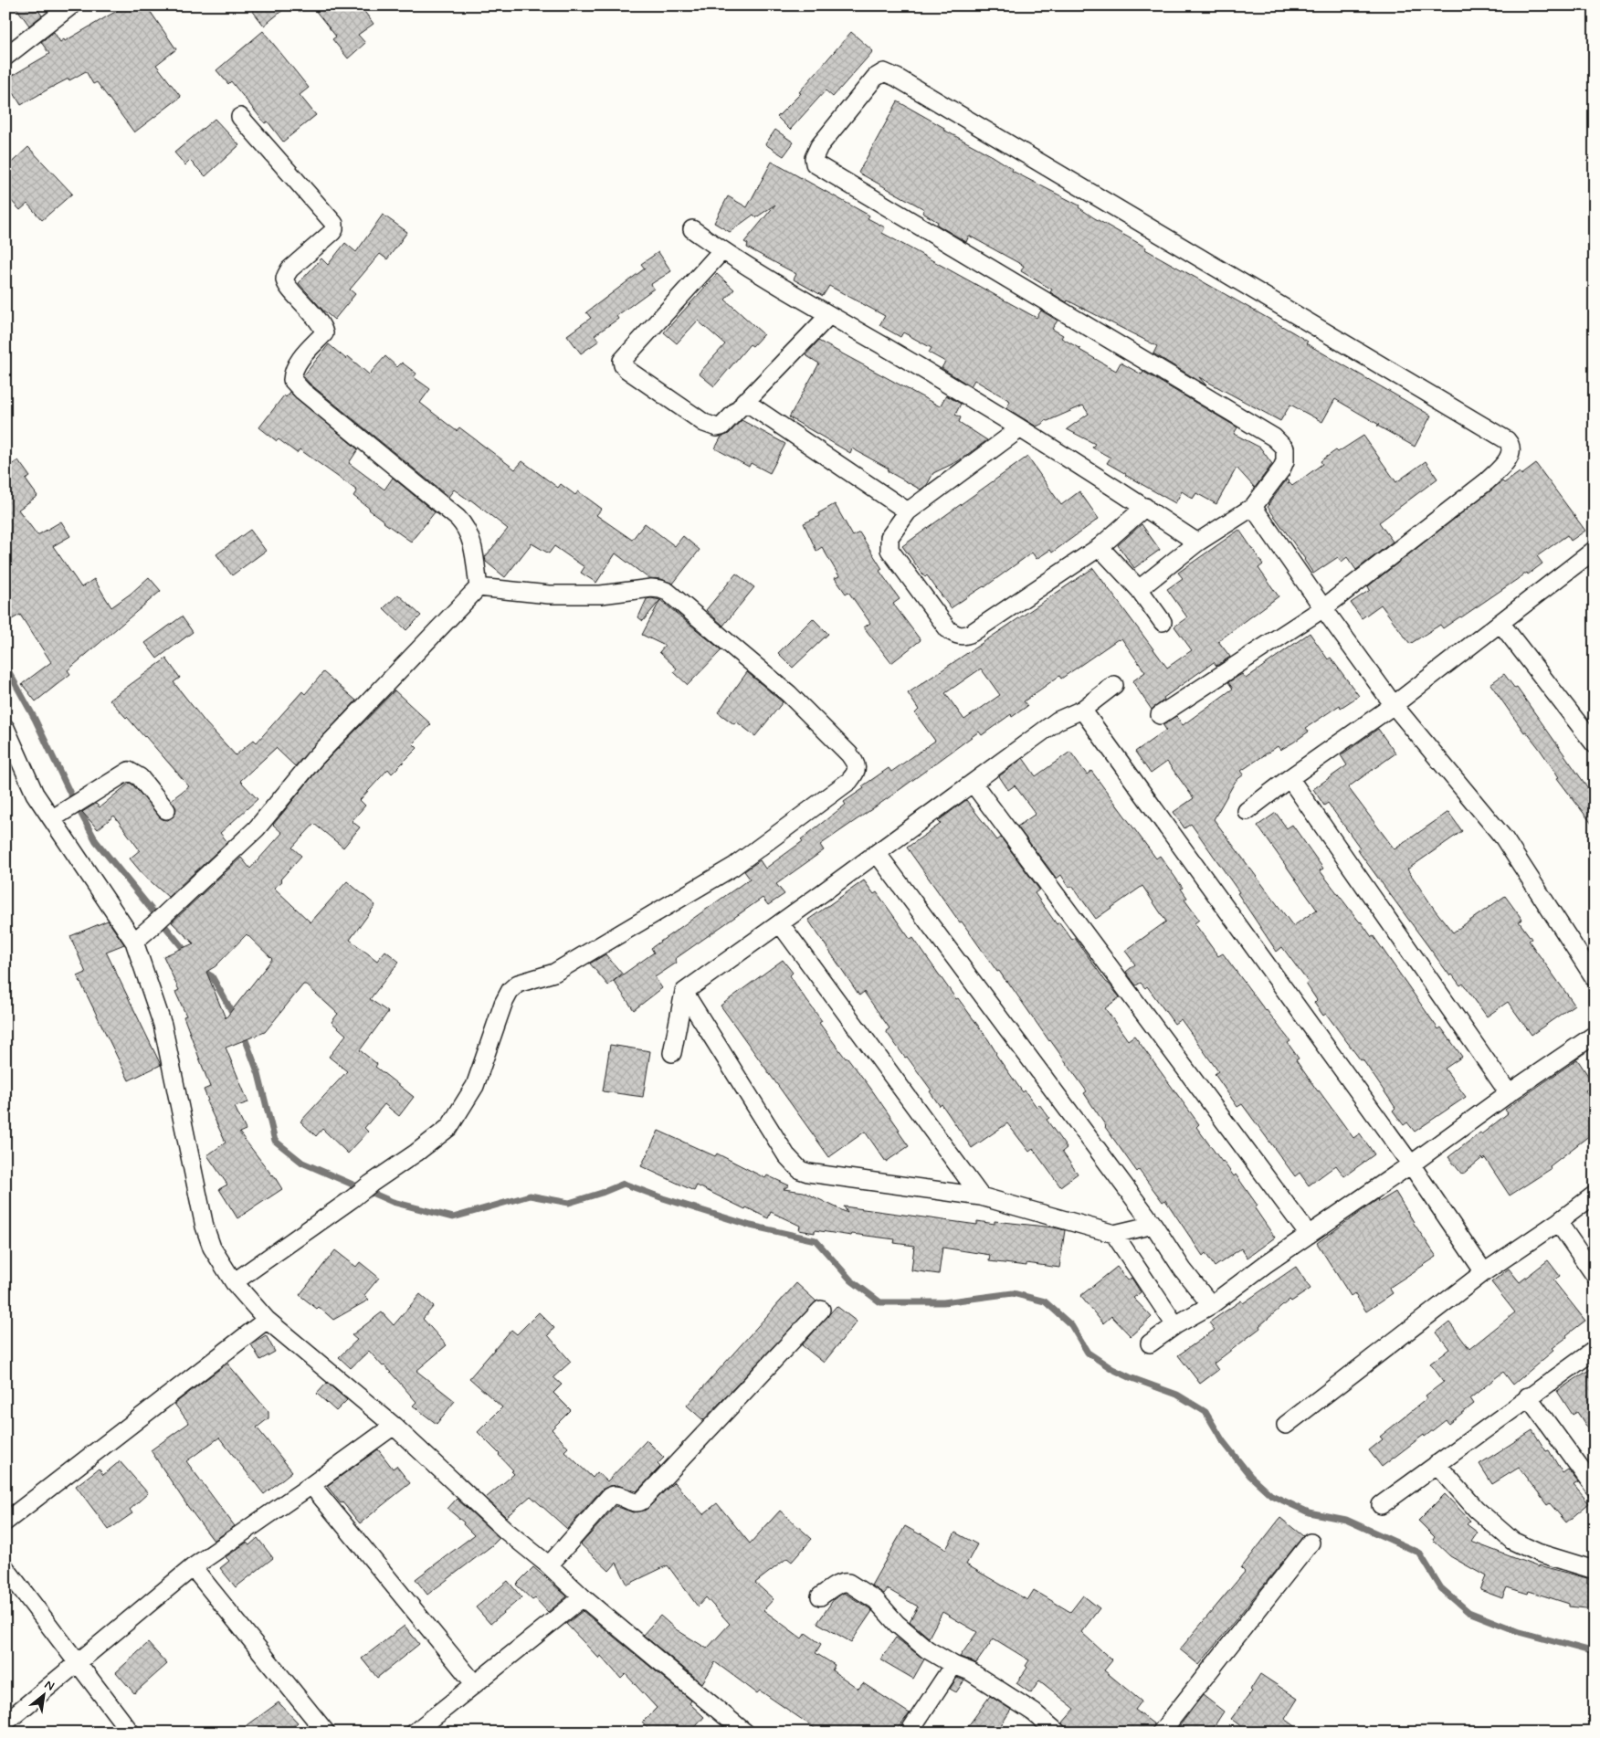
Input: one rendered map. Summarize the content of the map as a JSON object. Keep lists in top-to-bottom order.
{
  "north": "top right"
}
